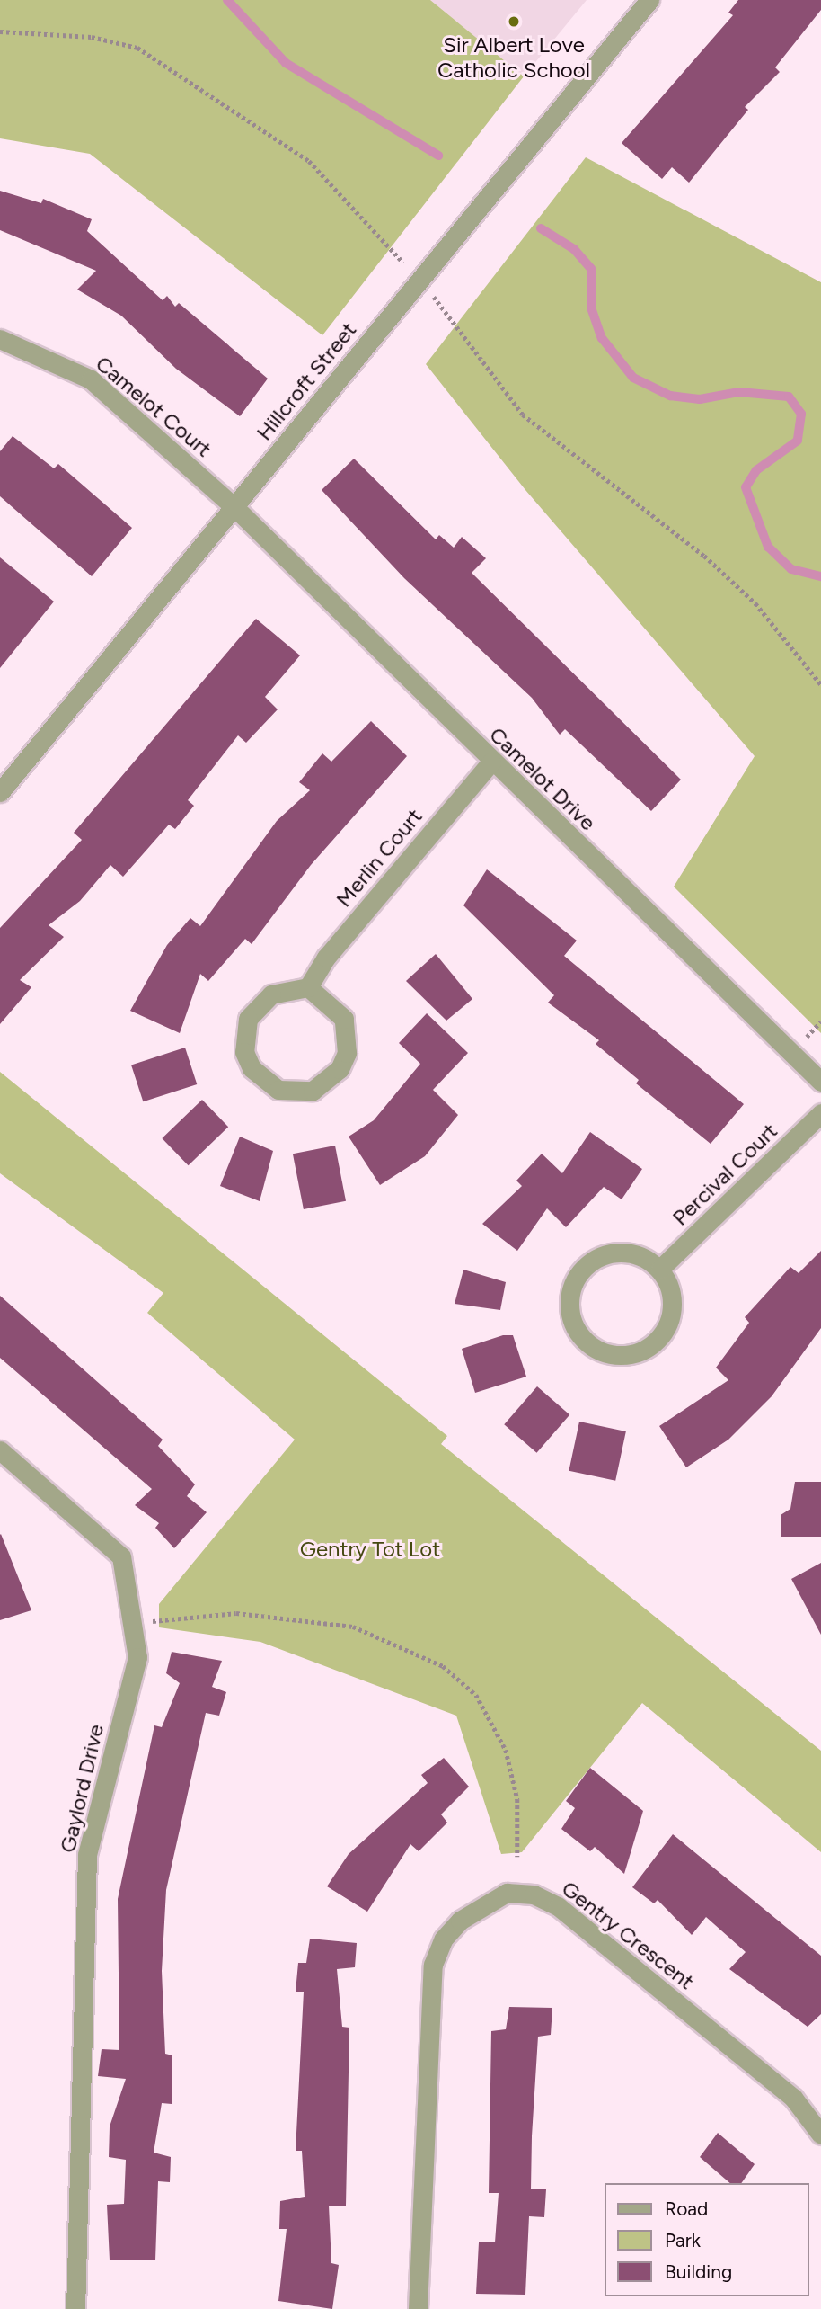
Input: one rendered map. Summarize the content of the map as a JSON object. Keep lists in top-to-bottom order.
{
  "streets": {
    "street": [
      "Hillcroft Street",
      "Camelot Court",
      "Camelot Drive",
      "Merlin Court",
      "Percival Court",
      "Gaylord Drive",
      "Gentry Crescent"
    ]
  },
  "crossings": [
    ["Hillcroft Street", "Camelot Court"],
    ["Hillcroft Street", "Camelot Drive"],
    ["Camelot Court", "Camelot Drive"],
    ["Camelot Drive", "Merlin Court"]
  ],
  "parks": ["Gentry Tot Lot"],
  "places": ["Sir Albert Love Catholic School"],
  "legend": ["Road", "Park", "Building"]
}
